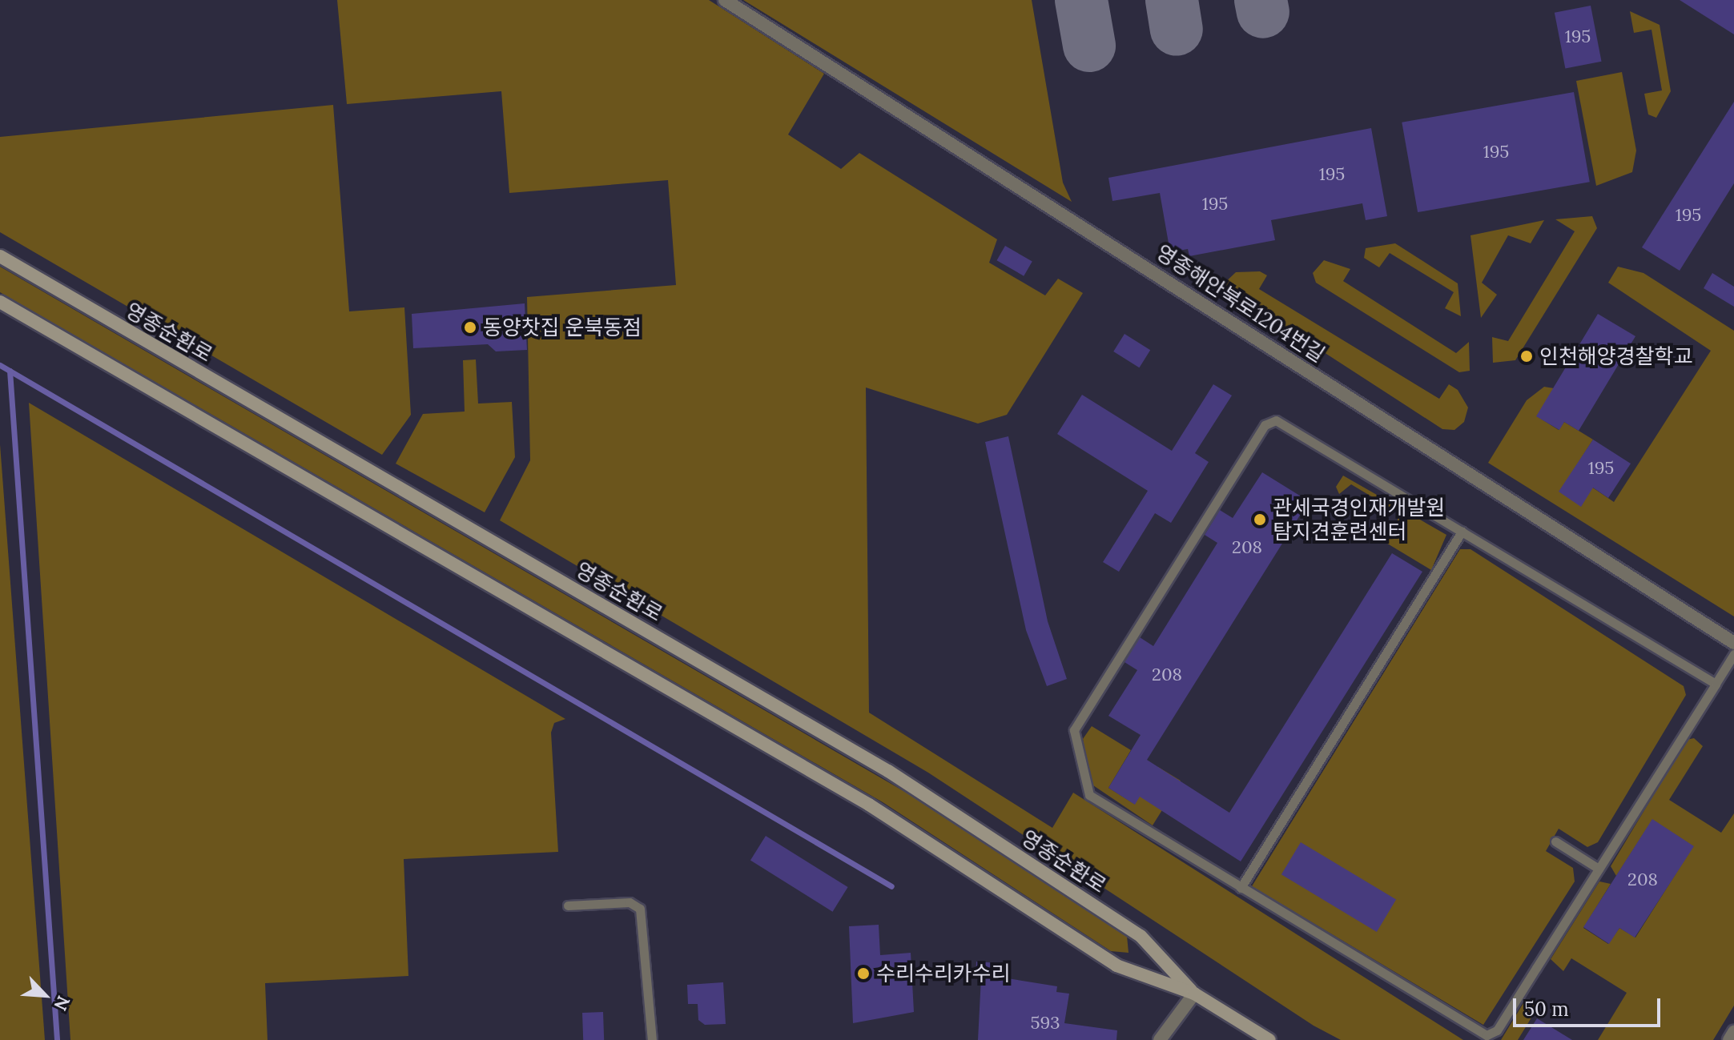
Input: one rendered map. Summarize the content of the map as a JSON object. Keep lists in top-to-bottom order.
{
  "streets": {
    "main road": ["영종순환로"],
    "street": ["영종해안북로1204번길"]
  },
  "places": [
    "동양찻집 운북동점",
    "인천해양경찰학교",
    "관세국경인재개발원 탐지견훈련센터",
    "수리수리카수리"
  ],
  "house_numbers": [
    "195",
    "195",
    "195",
    "195",
    "195",
    "195",
    "208",
    "208",
    "208",
    "593"
  ],
  "scale_bar": "50 m",
  "north": "bottom right"
}
